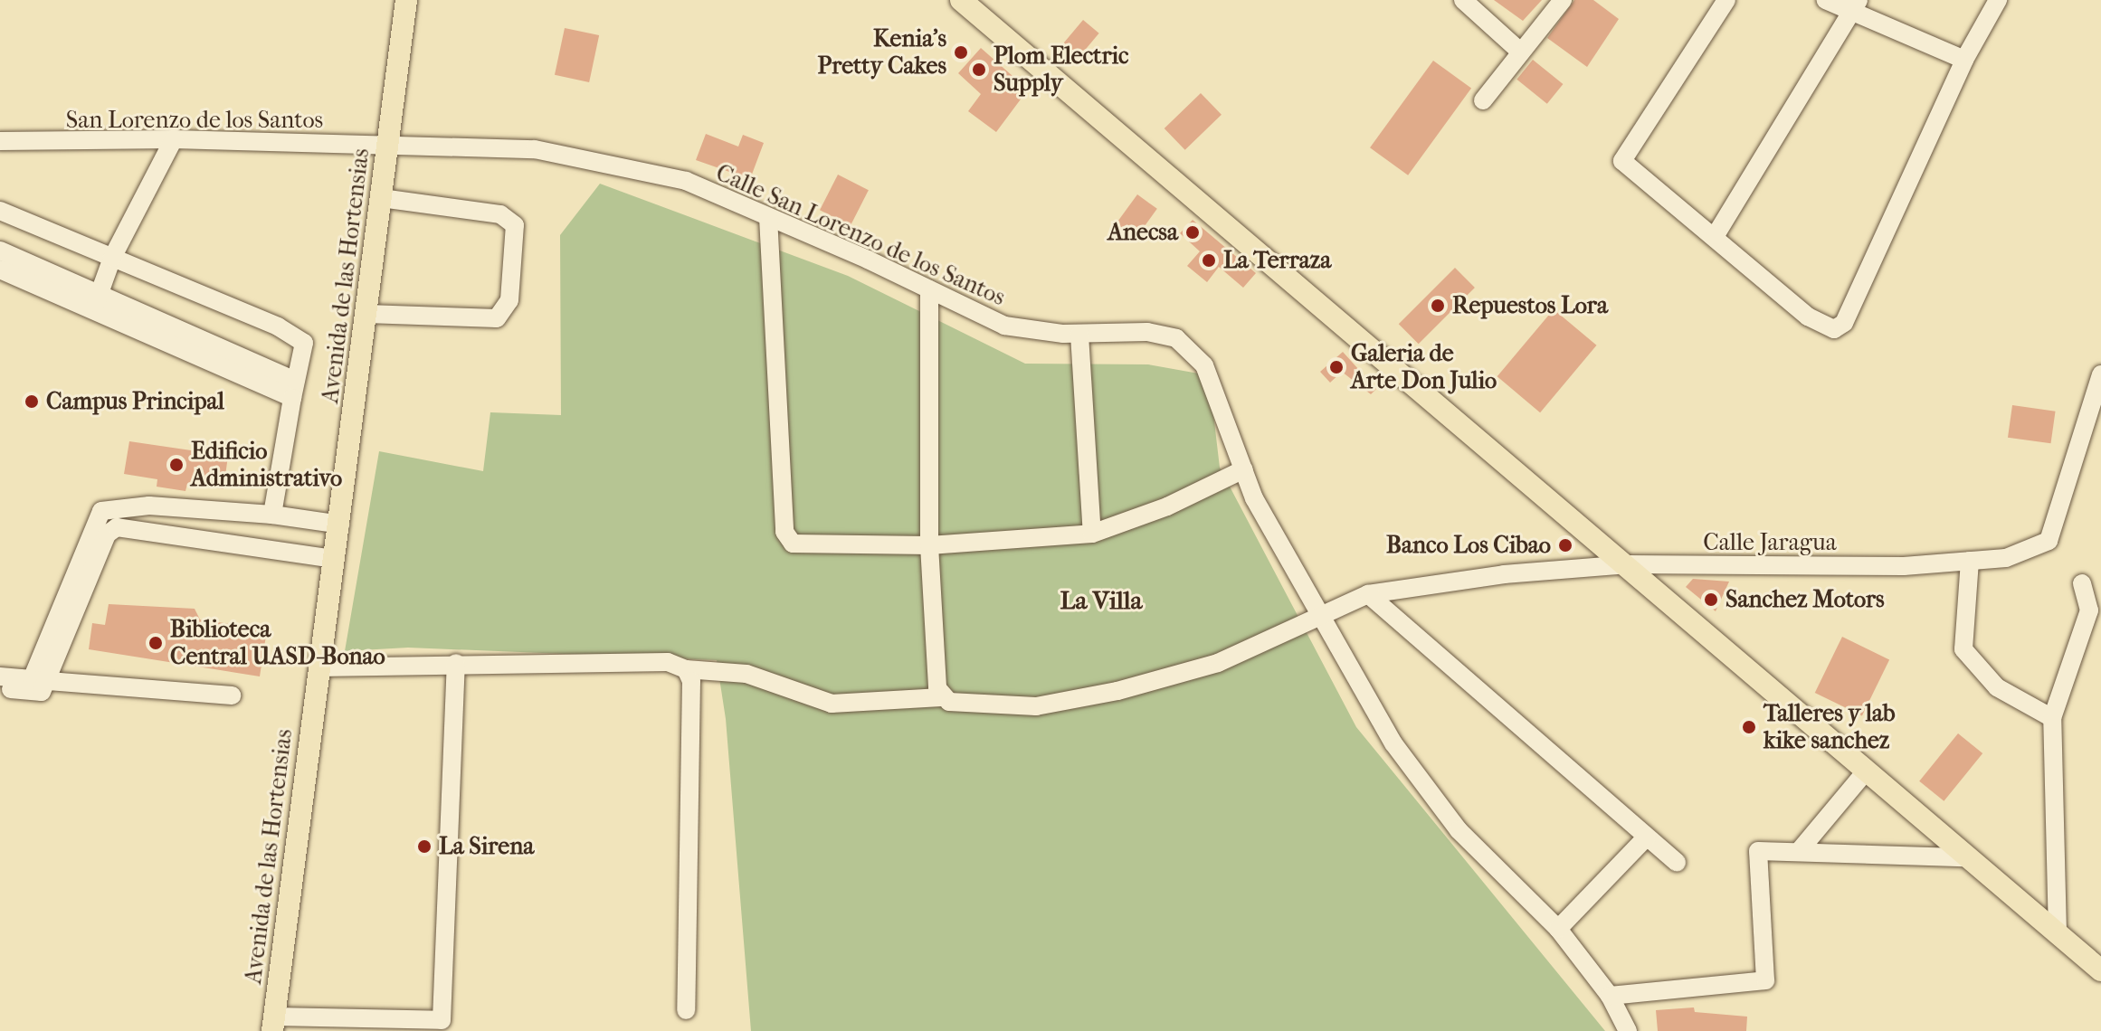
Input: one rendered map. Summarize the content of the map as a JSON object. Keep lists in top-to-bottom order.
{
  "streets": {
    "main road": ["Avenida de las Hortensias"],
    "street": ["San Lorenzo de los Santos", "Calle San Lorenzo de los Santos", "Calle Jaragua"]
  },
  "crossings": [
    ["San Lorenzo de los Santos", "Calle San Lorenzo de los Santos"],
    ["San Lorenzo de los Santos", "Avenida de las Hortensias"],
    ["Calle San Lorenzo de los Santos", "Avenida de las Hortensias"],
    ["Calle San Lorenzo de los Santos", "Calle Jaragua"],
    ["Avenida de las Hortensias", "Calle Jaragua"]
  ],
  "districts": ["La Villa"],
  "places": [
    "Kenia's Pretty Cakes",
    "Plom Electric Supply",
    "Anecsa",
    "La Terraza",
    "Repuestos Lora",
    "Galeria de Arte Don Julio",
    "Campus Principal",
    "Edificio Administrativo",
    "Banco Los Cibao",
    "Sanchez Motors",
    "Biblioteca Central UASD-Bonao",
    "Talleres y lab kike sanchez",
    "La Sirena"
  ]
}
